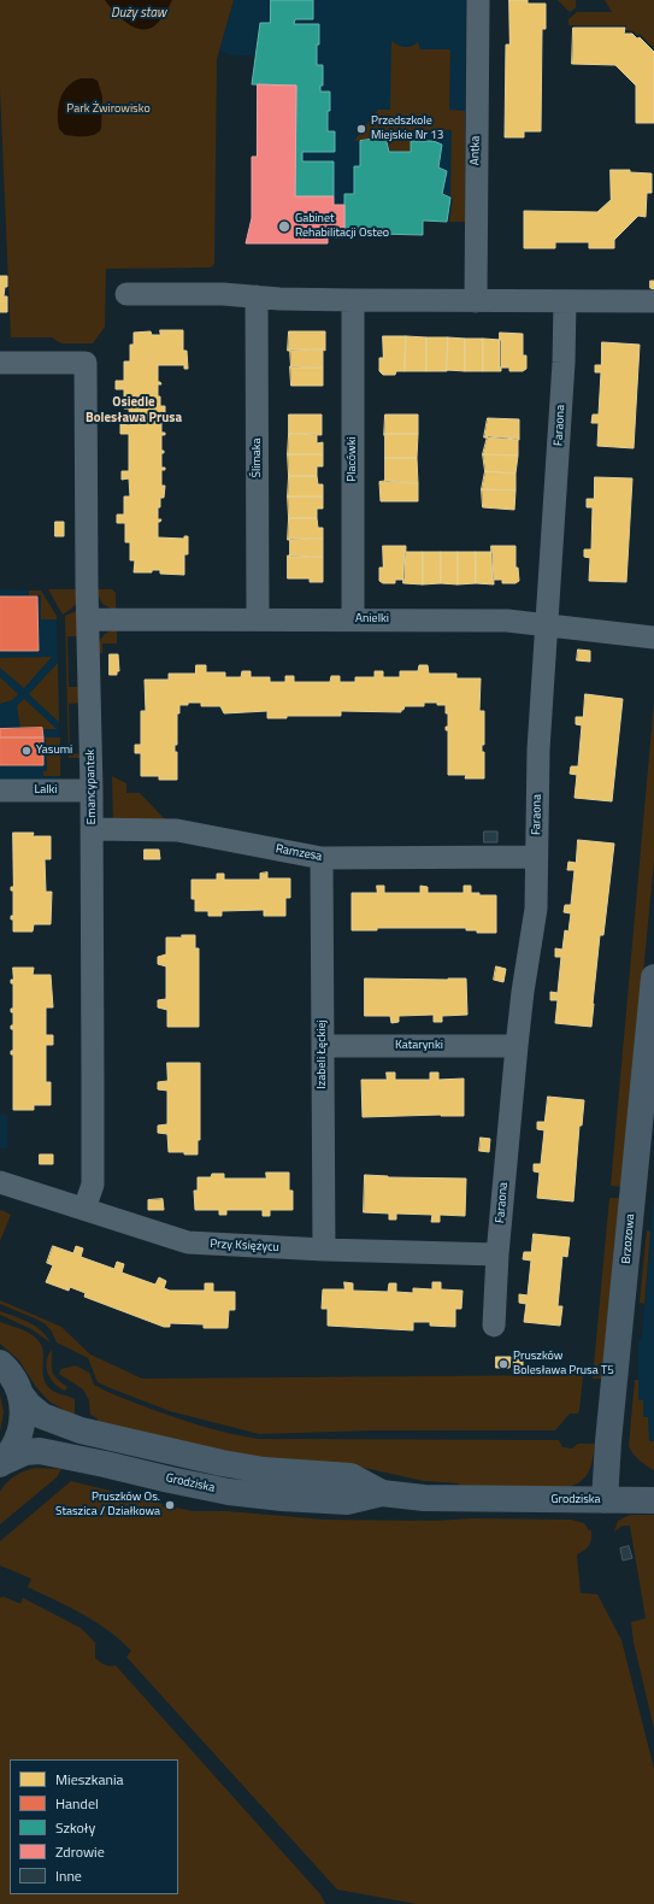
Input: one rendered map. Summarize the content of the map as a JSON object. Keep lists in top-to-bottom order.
{
  "streets": {
    "main road": ["Brzozowa", "Grodziska"],
    "street": [
      "Antka",
      "Faraona",
      "Ślimaka",
      "Placówki",
      "Anielki",
      "Emancypantek",
      "Lalki",
      "Ramzesa",
      "Katarynki",
      "Izabeli Łęckiej",
      "Przy Księżycu"
    ]
  },
  "crossings": [
    ["Faraona", "Anielki"],
    ["Faraona", "Ramzesa"],
    ["Faraona", "Katarynki"],
    ["Faraona", "Przy Księżycu"],
    ["Ślimaka", "Anielki"],
    ["Placówki", "Anielki"],
    ["Anielki", "Emancypantek"],
    ["Emancypantek", "Lalki"],
    ["Emancypantek", "Ramzesa"],
    ["Emancypantek", "Przy Księżycu"],
    ["Ramzesa", "Izabeli Łęckiej"],
    ["Katarynki", "Izabeli Łęckiej"],
    ["Izabeli Łęckiej", "Przy Księżycu"],
    ["Brzozowa", "Grodziska"]
  ],
  "districts": ["Osiedle Bolesława Prusa"],
  "water": ["Duży staw"],
  "parks": ["Park Żwirowisko"],
  "places": [
    "Przedszkole Miejskie Nr 13",
    "Gabinet Rehabilitacji Osteo",
    "Yasumi",
    "Pruszków Bolesława Prusa T5",
    "Pruszków Os. Staszica / Działkowa"
  ],
  "legend": [
    "Mieszkania",
    "Handel",
    "Szkoły",
    "Zdrowie",
    "Inne"
  ]
}
